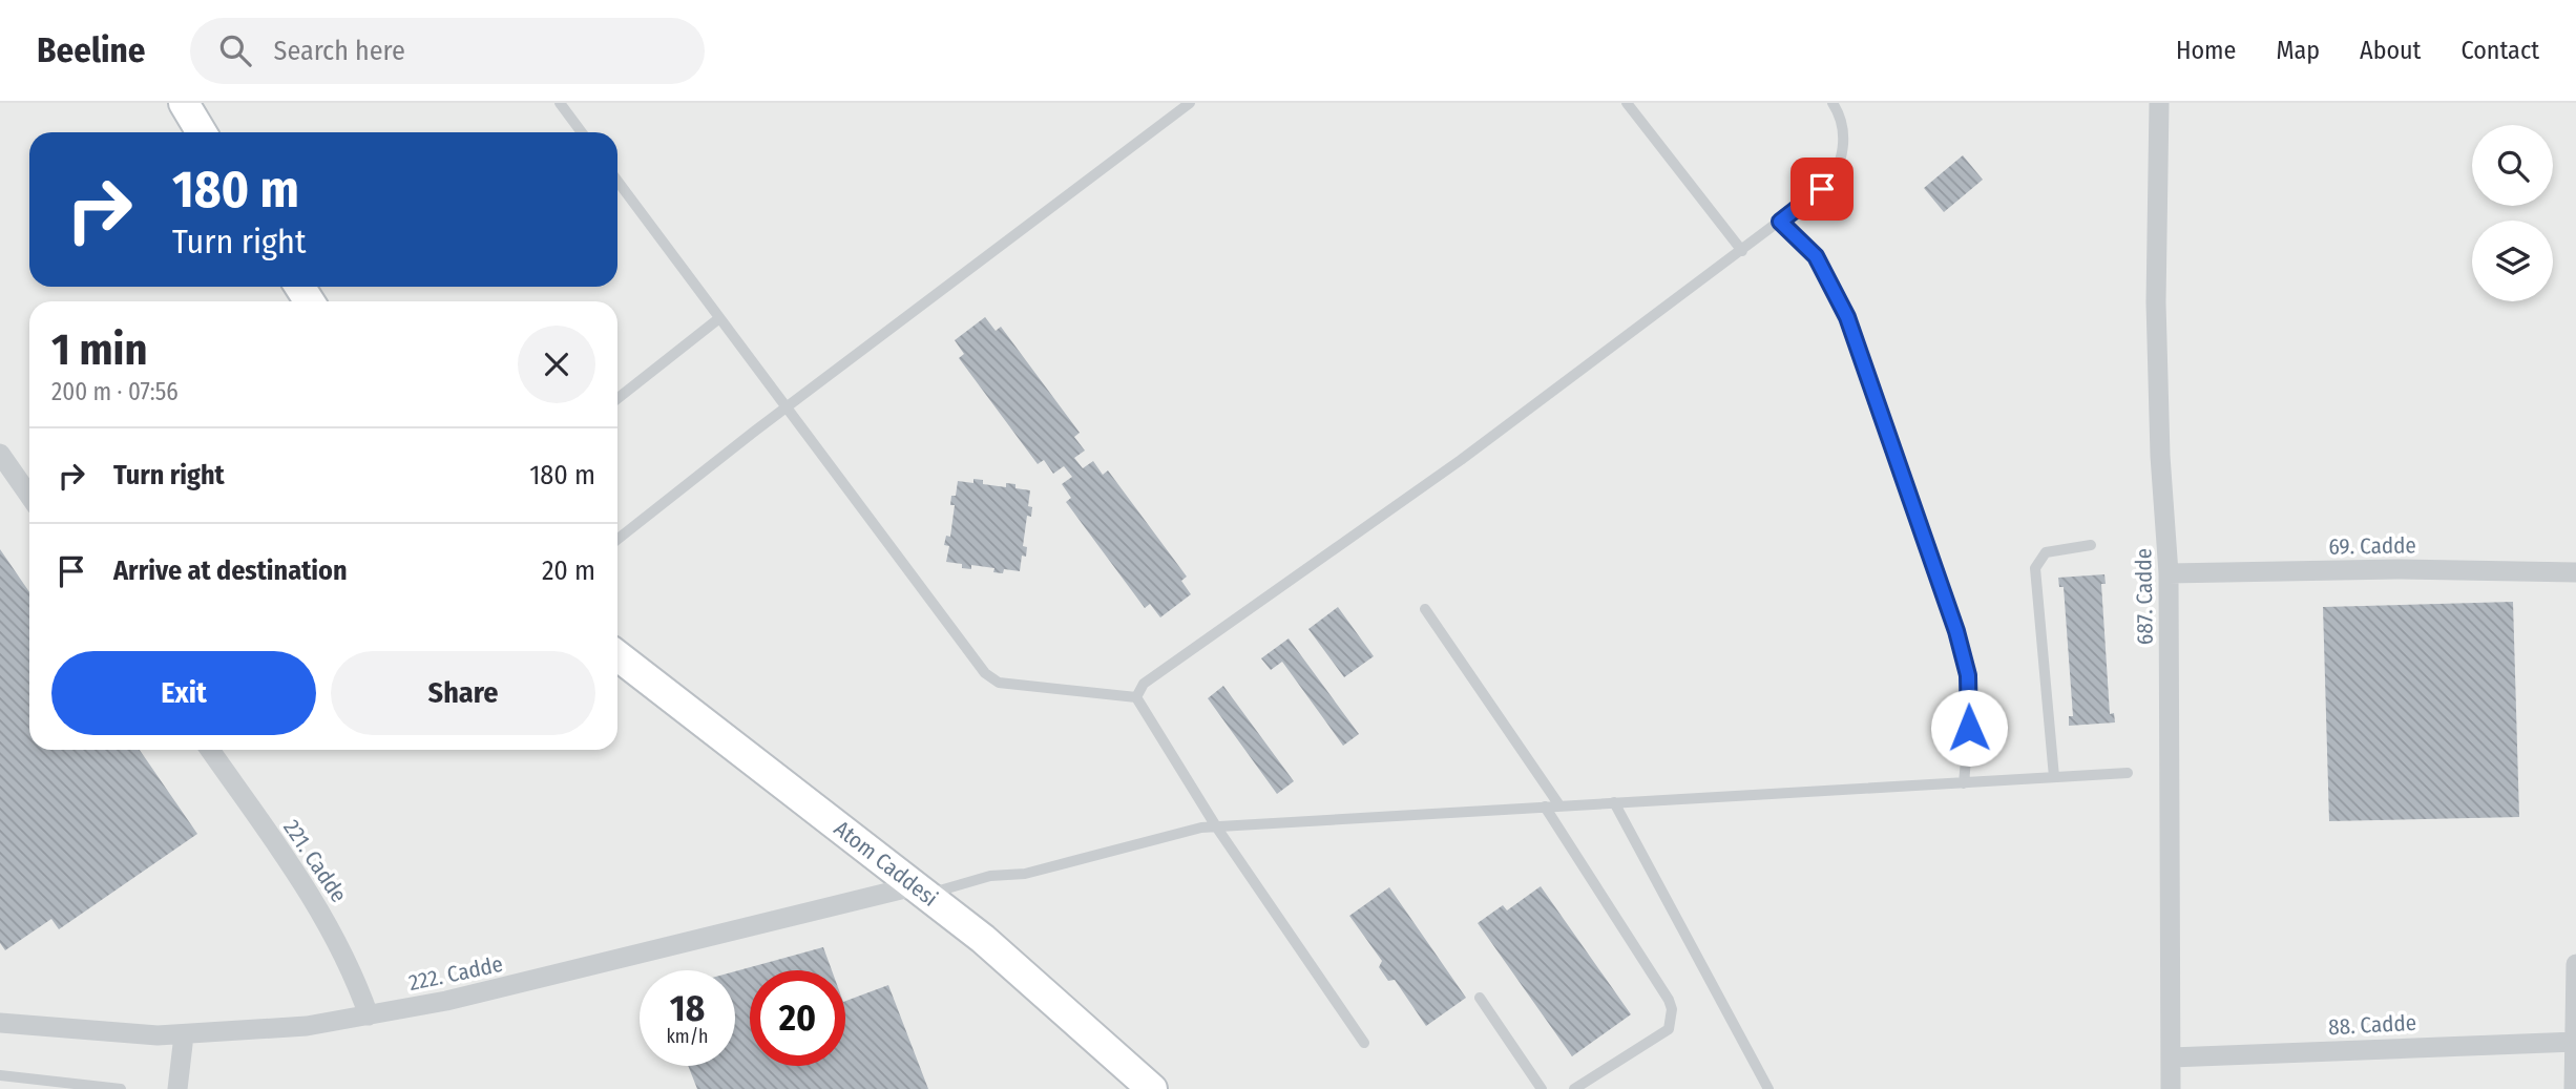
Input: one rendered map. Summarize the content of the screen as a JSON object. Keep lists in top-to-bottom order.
{
  "streets": {
    "street": [
      "69. Cadde",
      "687. Cadde",
      "221. Cadde",
      "Atom Caddesi",
      "222. Cadde",
      "88. Cadde"
    ]
  },
  "crossings": [
    ["69. Cadde", "687. Cadde"],
    ["687. Cadde", "88. Cadde"],
    ["221. Cadde", "222. Cadde"],
    ["Atom Caddesi", "222. Cadde"]
  ],
  "page": {
    "header": "Beeline",
    "search": "Search here",
    "nav": [
      "Home",
      "Map",
      "About",
      "Contact"
    ],
    "turn": ["180 m", "Turn right"],
    "heading": ["1 min", "200 m · 07:56"],
    "list": [
      {
        "name": "Turn right",
        "value": "180 m"
      },
      {
        "name": "Arrive at destination",
        "value": "20 m"
      }
    ],
    "buttons": ["Exit", "Share"],
    "speed": "18 km/h",
    "limit": "20"
  }
}
